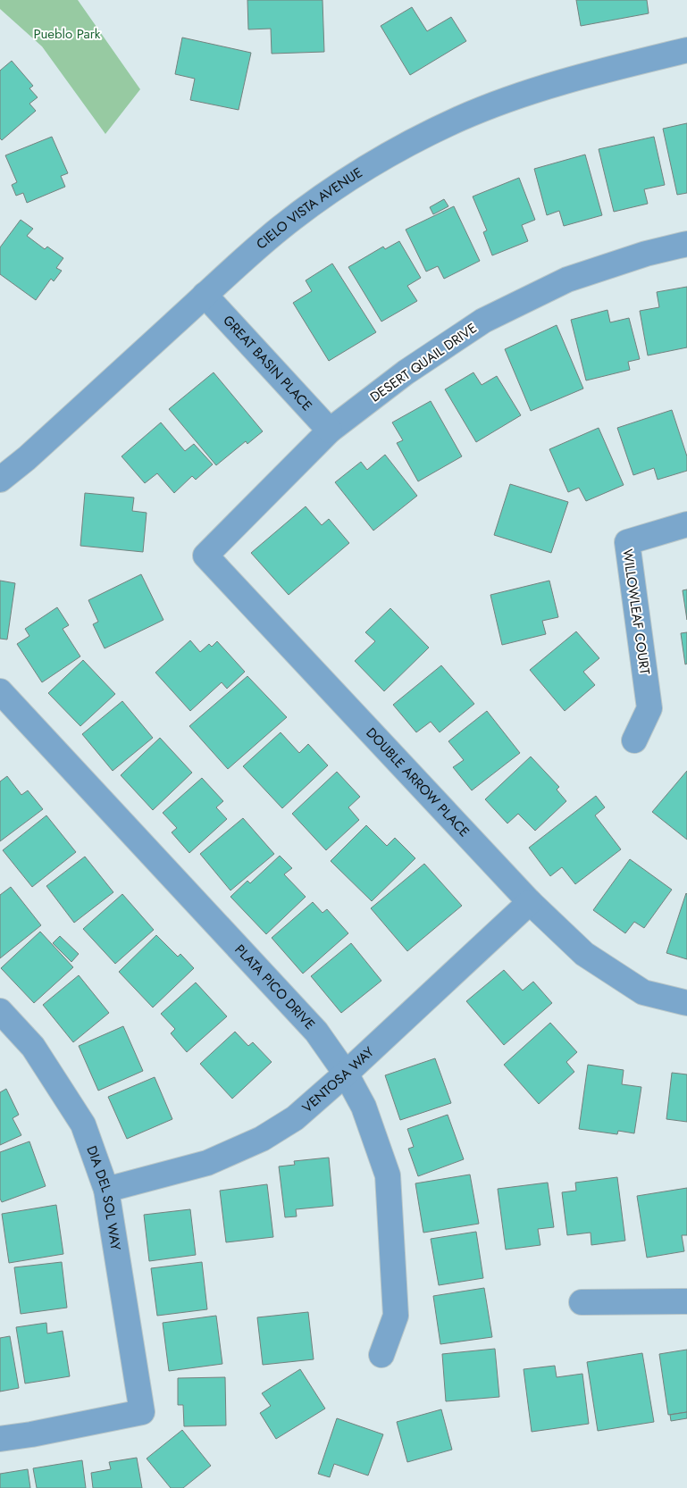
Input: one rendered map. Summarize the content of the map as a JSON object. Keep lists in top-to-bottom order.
{
  "streets": {
    "street": [
      "CIELO VISTA AVENUE",
      "GREAT BASIN PLACE",
      "DESERT QUAIL DRIVE",
      "WILLOWLEAF COURT",
      "DOUBLE ARROW PLACE",
      "PLATA PICO DRIVE",
      "VENTOSA WAY",
      "DIA DEL SOL WAY"
    ]
  },
  "crossings": [
    ["CIELO VISTA AVENUE", "GREAT BASIN PLACE"],
    ["GREAT BASIN PLACE", "DESERT QUAIL DRIVE"],
    ["DESERT QUAIL DRIVE", "DOUBLE ARROW PLACE"],
    ["DOUBLE ARROW PLACE", "VENTOSA WAY"],
    ["PLATA PICO DRIVE", "VENTOSA WAY"],
    ["VENTOSA WAY", "DIA DEL SOL WAY"]
  ],
  "parks": ["Pueblo Park"]
}
